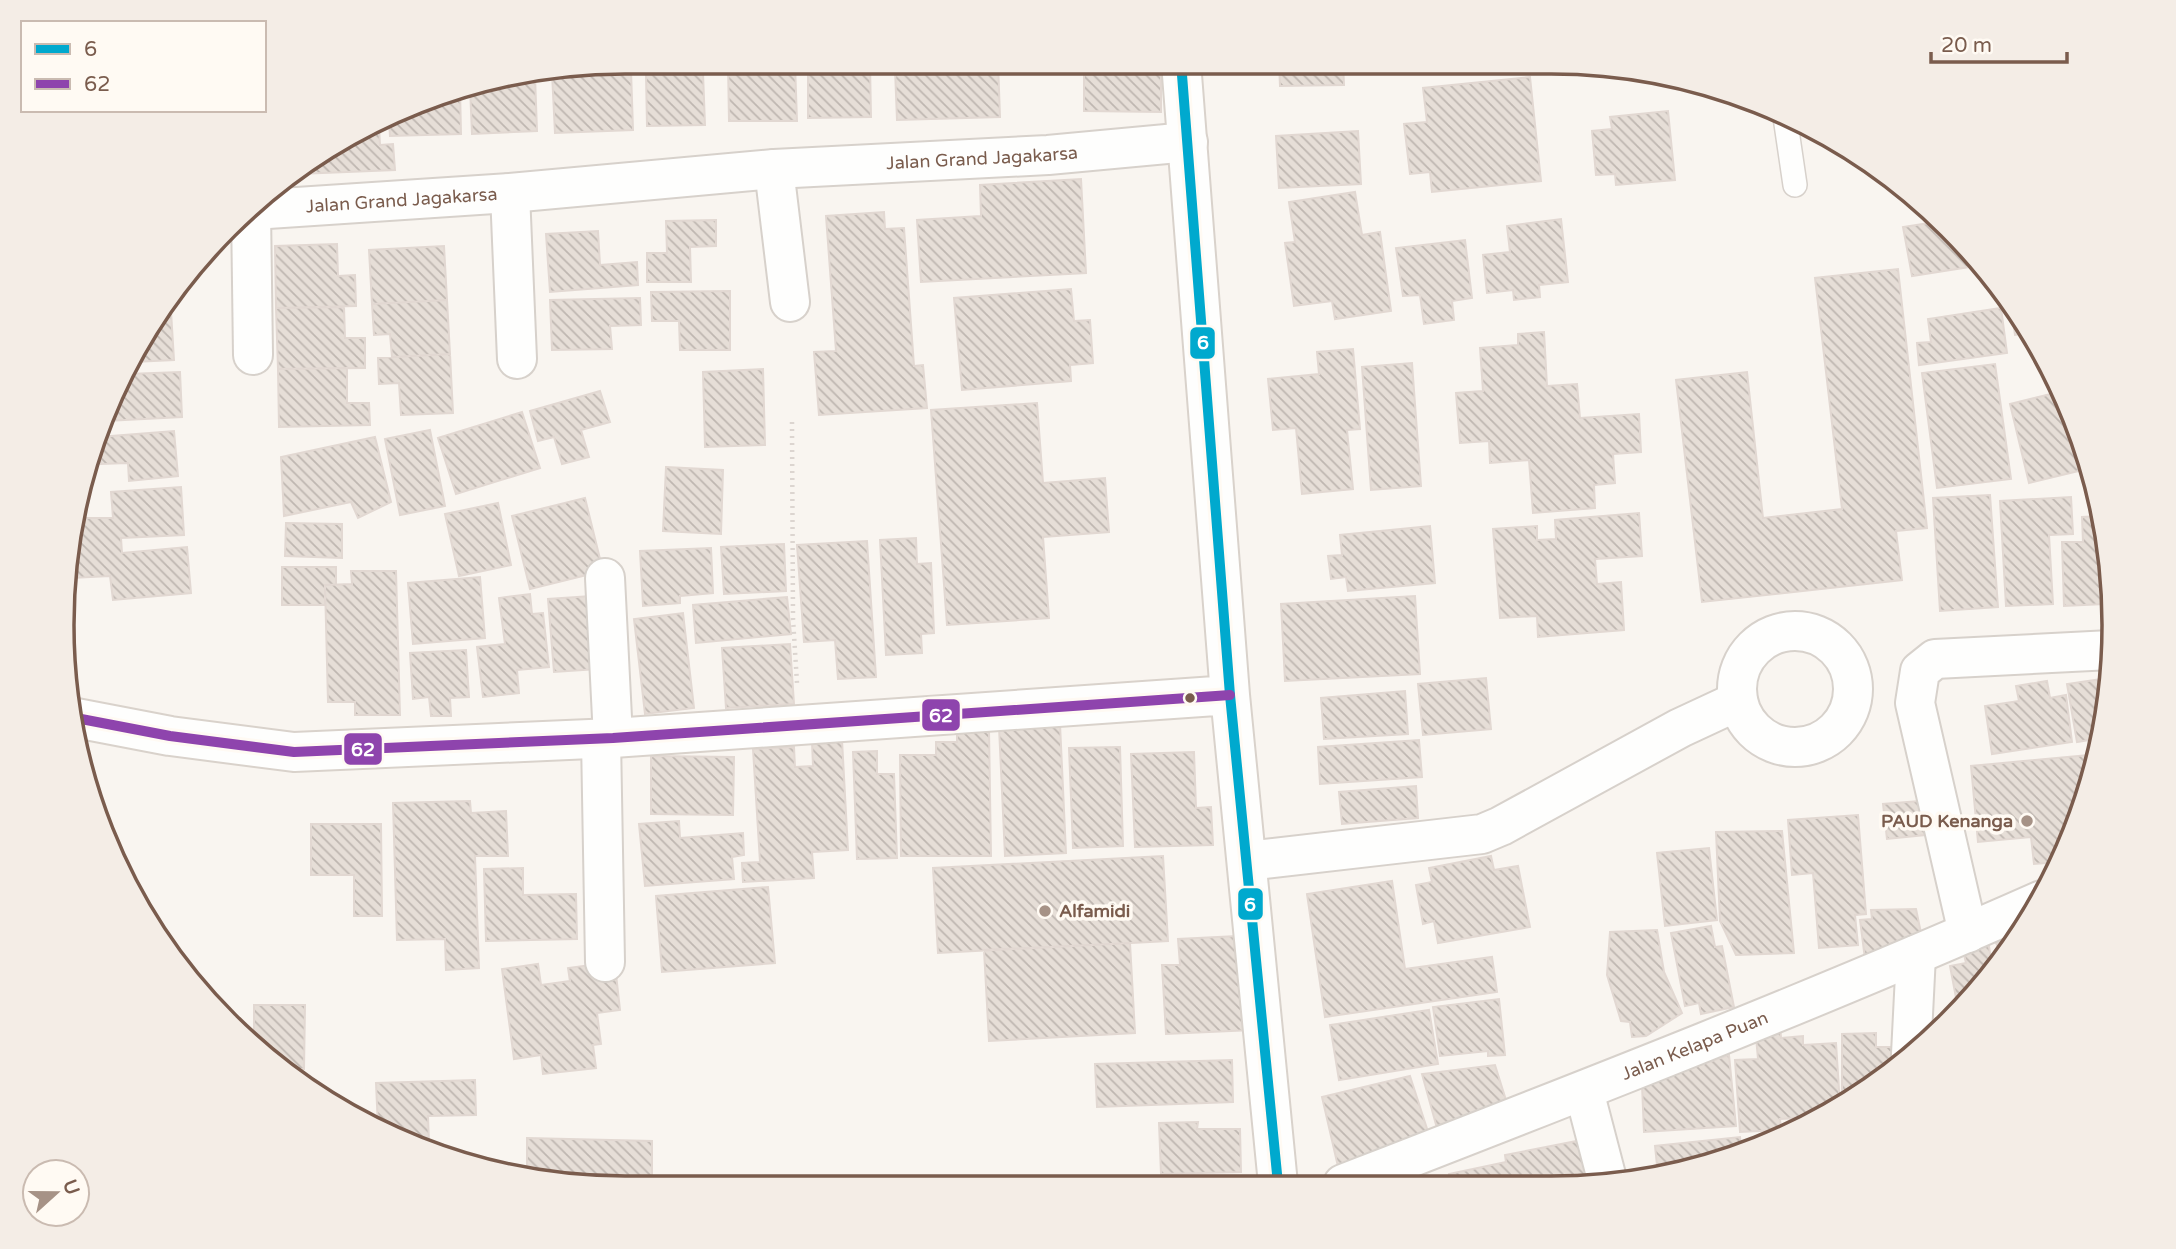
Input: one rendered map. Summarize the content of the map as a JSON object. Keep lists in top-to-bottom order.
{
  "streets": {
    "street": ["Jalan Grand Jagakarsa", "Jalan Kelapa Puan"]
  },
  "places": ["PAUD Kenanga", "Alfamidi"],
  "lines": ["transit line 6", "transit line 62"],
  "legend": ["6", "62"],
  "scale_bar": "20 m",
  "north": "right"
}
